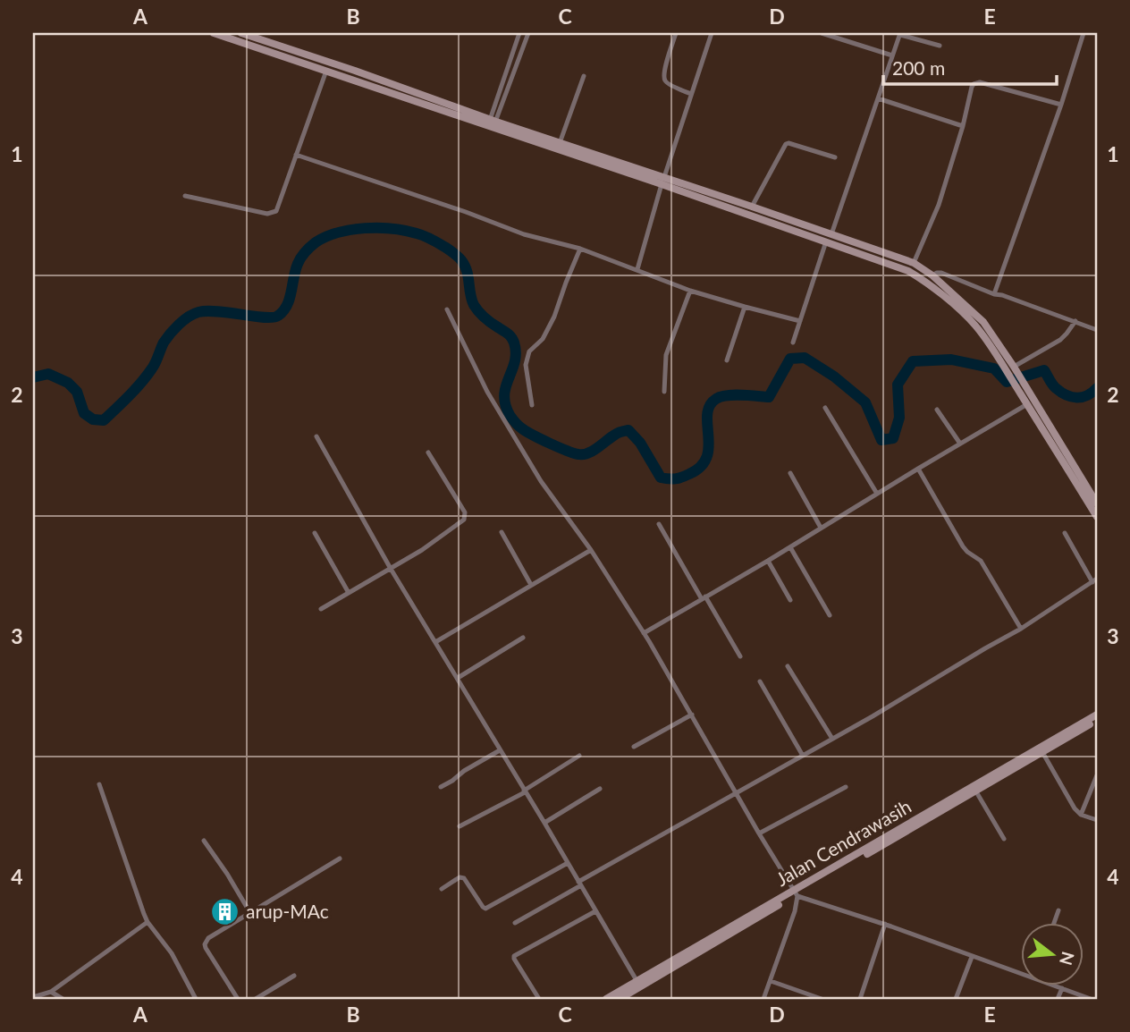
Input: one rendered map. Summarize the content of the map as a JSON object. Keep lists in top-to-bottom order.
{
  "streets": {
    "street": ["Jalan Cendrawasih"]
  },
  "places": {
    "building": ["arup-MAc"]
  },
  "scale_bar": "200 m",
  "north": "right",
  "grid": {
    "columns": [
      "A",
      "B",
      "C",
      "D",
      "E"
    ],
    "rows": [
      "1",
      "2",
      "3",
      "4"
    ]
  }
}
